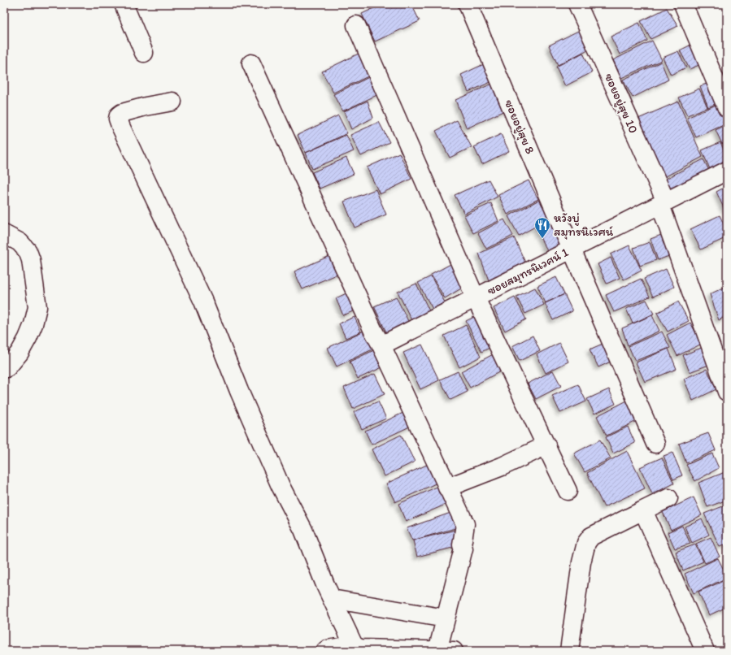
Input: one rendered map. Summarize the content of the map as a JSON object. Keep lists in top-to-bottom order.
{
  "streets": {
    "street": ["ซอยอยู่สุข 10", "ซอยอยู่สุข 8", "ซอยสมุทรนิเวศน์ 1"]
  },
  "crossings": [
    ["ซอยอยู่สุข 10", "ซอยสมุทรนิเวศน์ 1"],
    ["ซอยอยู่สุข 8", "ซอยสมุทรนิเวศน์ 1"]
  ],
  "places": {
    "restaurant": ["หวังบู่ สมุทรนิเวศน์"]
  }
}
